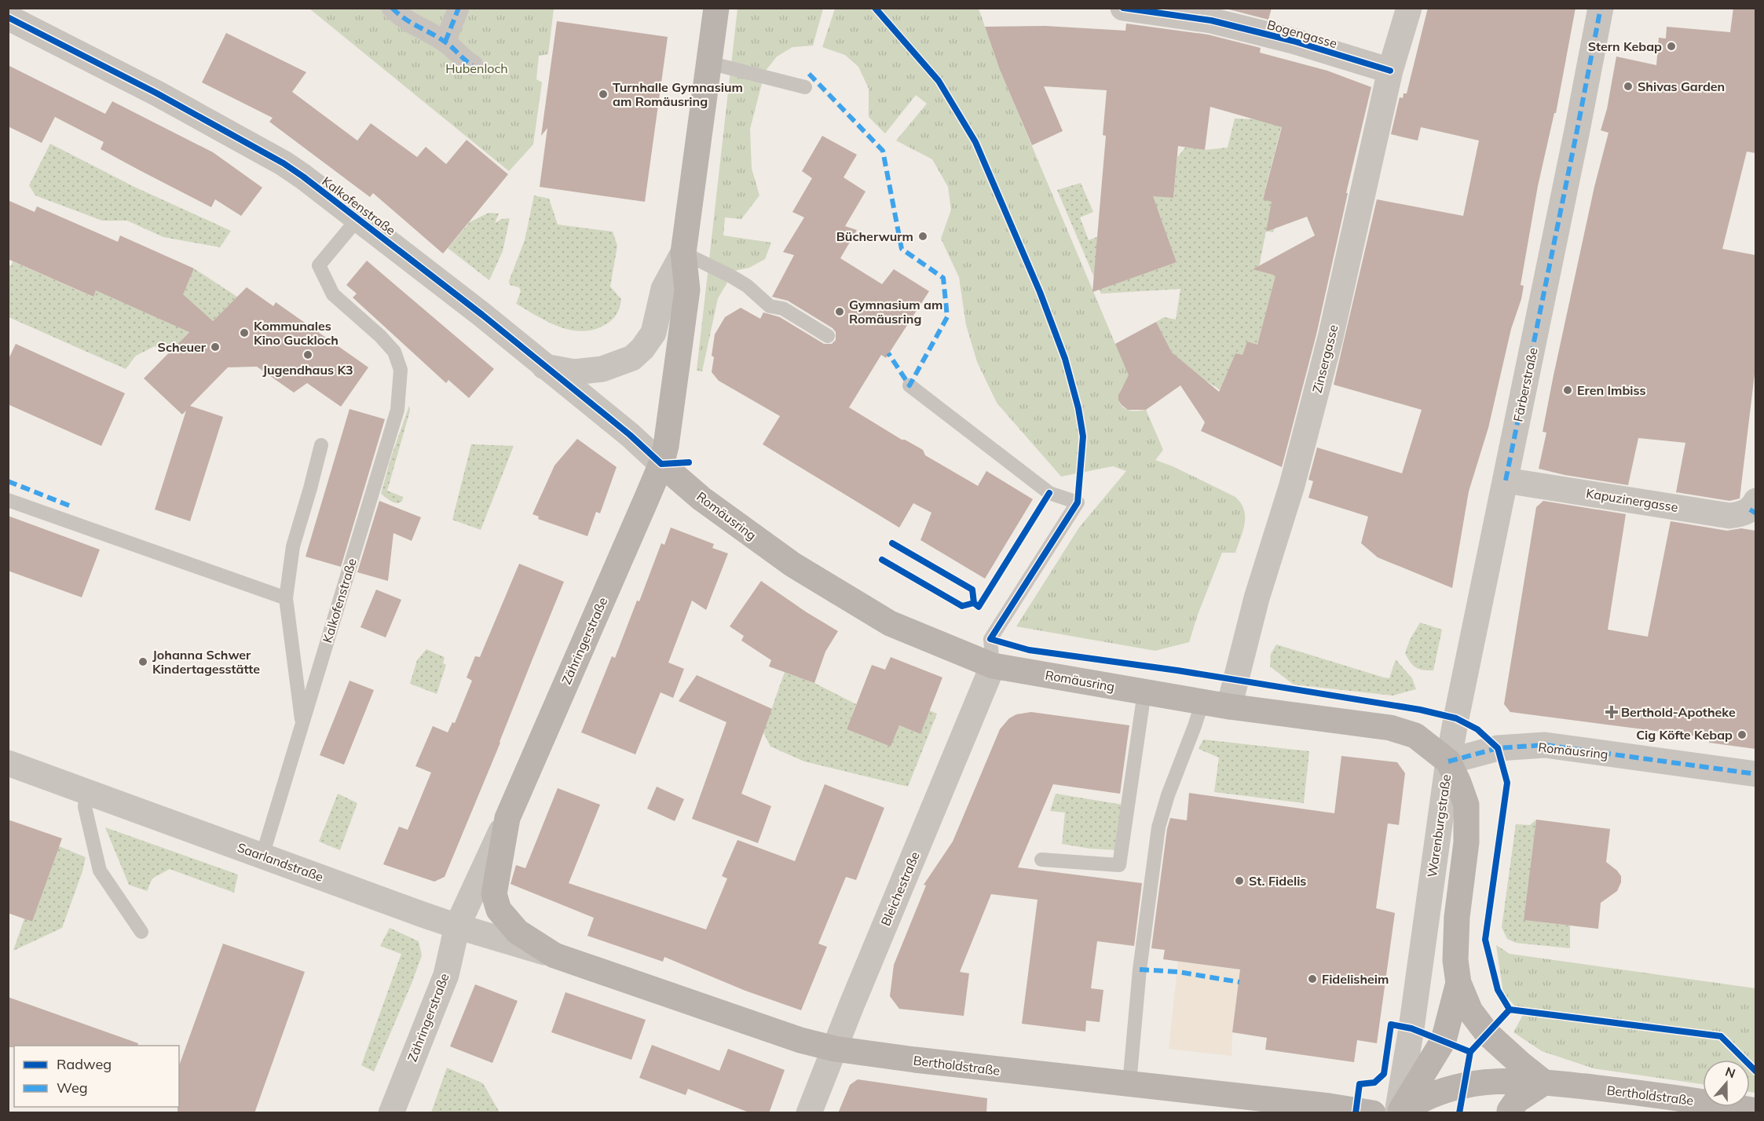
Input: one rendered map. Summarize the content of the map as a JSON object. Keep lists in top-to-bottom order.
{
  "streets": {
    "main road": [
      "Romäusring",
      "Zähringerstraße",
      "Warenburgstraße",
      "Bertholdstraße"
    ],
    "street": [
      "Bogengasse",
      "Kalkofenstraße",
      "Zinsergasse",
      "Färberstraße",
      "Kapuzinergasse",
      "Saarlandstraße",
      "Bleichestraße"
    ]
  },
  "crossings": [
    ["Bogengasse", "Zinsergasse"],
    ["Kalkofenstraße", "Romäusring"],
    ["Kalkofenstraße", "Zähringerstraße"],
    ["Kalkofenstraße", "Saarlandstraße"],
    ["Zinsergasse", "Romäusring"],
    ["Färberstraße", "Kapuzinergasse"],
    ["Färberstraße", "Romäusring"],
    ["Färberstraße", "Warenburgstraße"],
    ["Romäusring", "Zähringerstraße"],
    ["Romäusring", "Warenburgstraße"],
    ["Romäusring", "Bleichestraße"],
    ["Zähringerstraße", "Saarlandstraße"],
    ["Zähringerstraße", "Bertholdstraße"],
    ["Warenburgstraße", "Bertholdstraße"],
    ["Saarlandstraße", "Bertholdstraße"],
    ["Bleichestraße", "Bertholdstraße"]
  ],
  "parks": ["Hubenloch"],
  "places": {
    "other": [
      "Stern Kebap",
      "Shivas Garden",
      "Turnhalle Gymnasium am Romäusring",
      "Bücherwurm",
      "Gymnasium am Romäusring",
      "Kommunales Kino Guckloch",
      "Scheuer",
      "Jugendhaus K3",
      "Eren Imbiss",
      "Johanna Schwer Kindertagesstätte",
      "Cig Köfte Kebap",
      "St. Fidelis",
      "Fidelisheim"
    ],
    "health": ["Berthold-Apotheke"]
  },
  "legend": ["Radweg", "Weg"],
  "north": "top"
}
